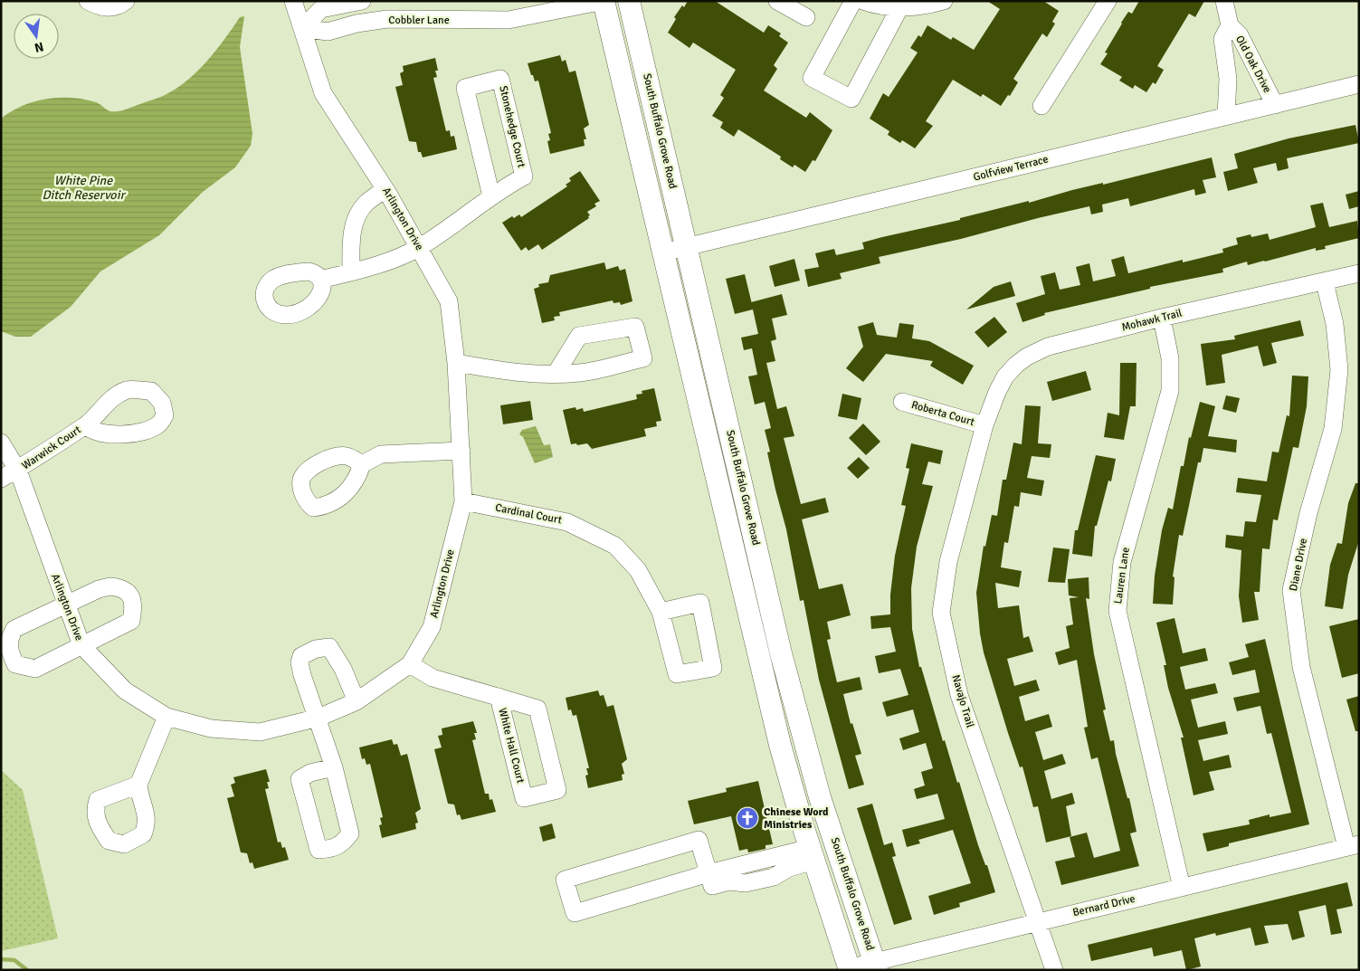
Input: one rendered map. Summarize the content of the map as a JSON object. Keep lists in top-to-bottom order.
{
  "streets": {
    "main road": ["South Buffalo Grove Road"],
    "street": [
      "Cobbler Lane",
      "Old Oak Drive",
      "Stonehedge Court",
      "Golfview Terrace",
      "Arlington Drive",
      "Mohawk Trail",
      "Roberta Court",
      "Warwick Court",
      "Cardinal Court",
      "Diane Drive",
      "Lauren Lane",
      "Navajo Trail",
      "White Hall Court",
      "Bernard Drive"
    ]
  },
  "crossings": [
    ["Cobbler Lane", "Arlington Drive"],
    ["Old Oak Drive", "Golfview Terrace"],
    ["Stonehedge Court", "Arlington Drive"],
    ["South Buffalo Grove Road", "Golfview Terrace"],
    ["South Buffalo Grove Road", "Bernard Drive"],
    ["Arlington Drive", "Warwick Court"],
    ["Arlington Drive", "Cardinal Court"],
    ["Arlington Drive", "White Hall Court"],
    ["Mohawk Trail", "Roberta Court"],
    ["Mohawk Trail", "Diane Drive"],
    ["Mohawk Trail", "Lauren Lane"],
    ["Mohawk Trail", "Navajo Trail"],
    ["Roberta Court", "Navajo Trail"],
    ["Diane Drive", "Bernard Drive"],
    ["Lauren Lane", "Bernard Drive"],
    ["Navajo Trail", "Bernard Drive"]
  ],
  "water": ["White Pine Ditch Reservoir"],
  "places": {
    "church": ["Chinese Word Ministries"]
  },
  "north": "bottom"
}
